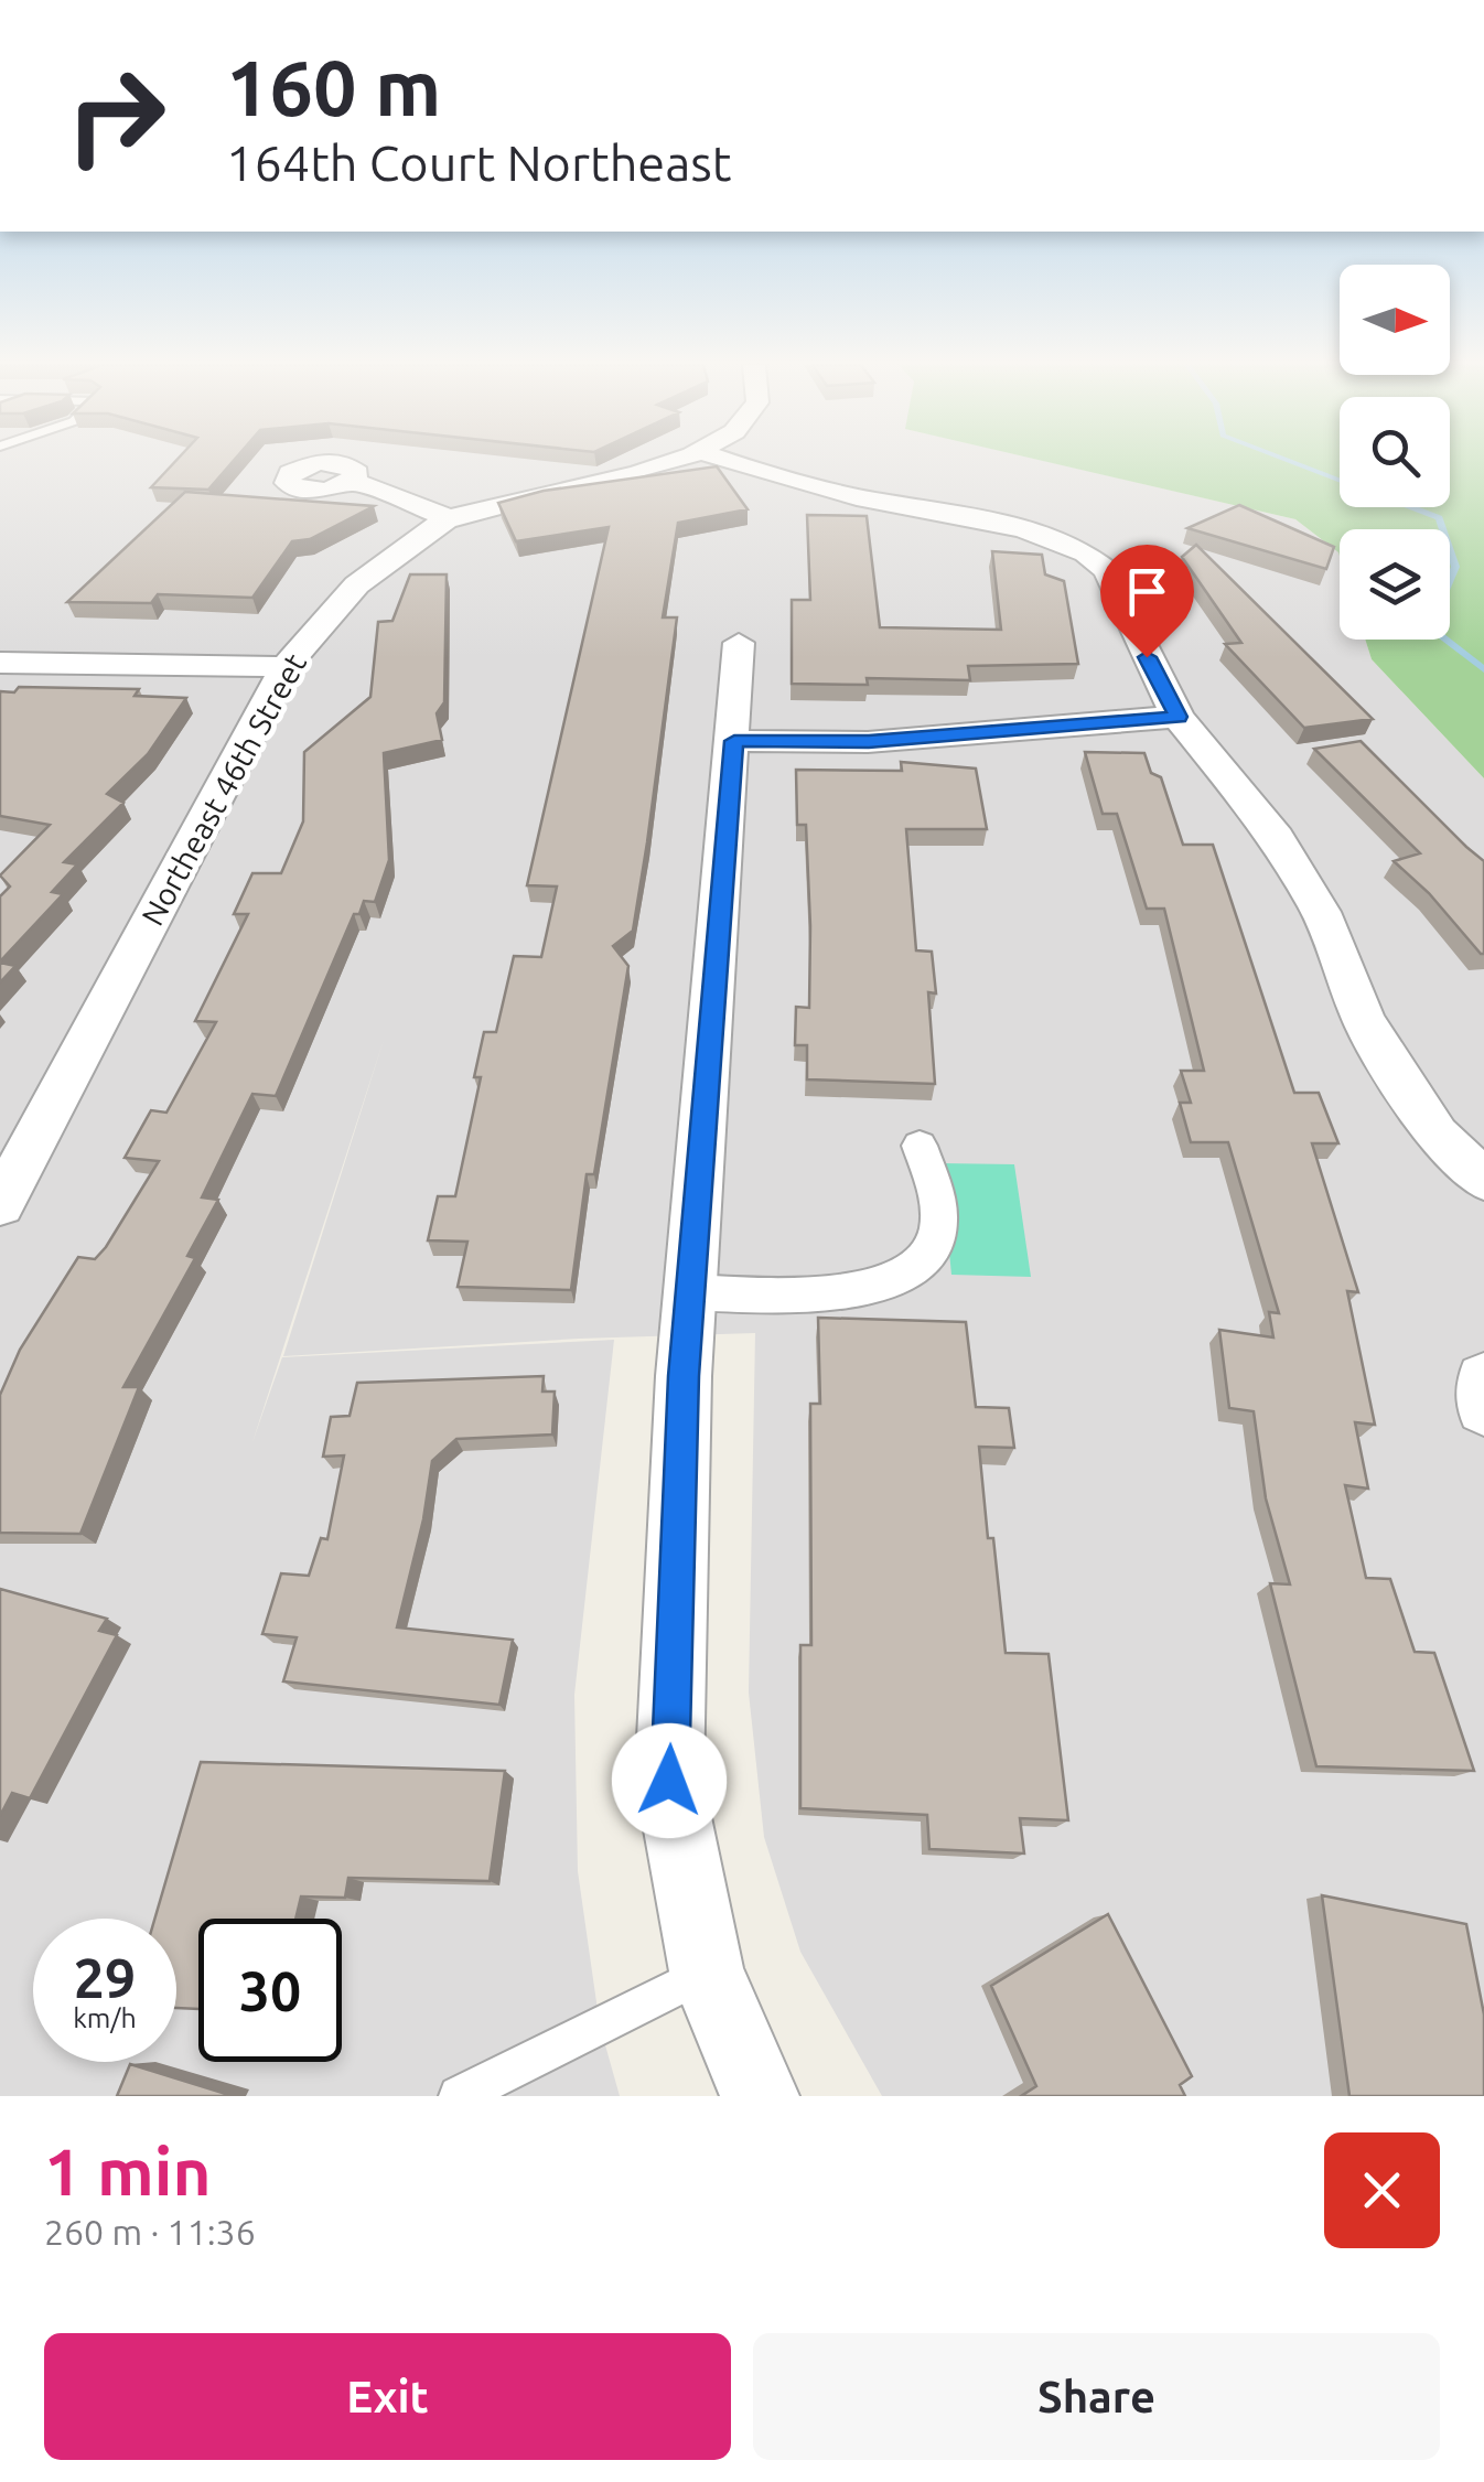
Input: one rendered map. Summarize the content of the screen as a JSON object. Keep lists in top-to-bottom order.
{
  "streets": {
    "street": ["Northeast 46th Street"]
  },
  "north": "right",
  "page": {
    "turn": ["160 m", "164th Court Northeast"],
    "speed": "29 km/h",
    "limit": "30",
    "heading": ["1 min", "260 m · 11:36"],
    "buttons": ["Exit", "Share"]
  }
}
